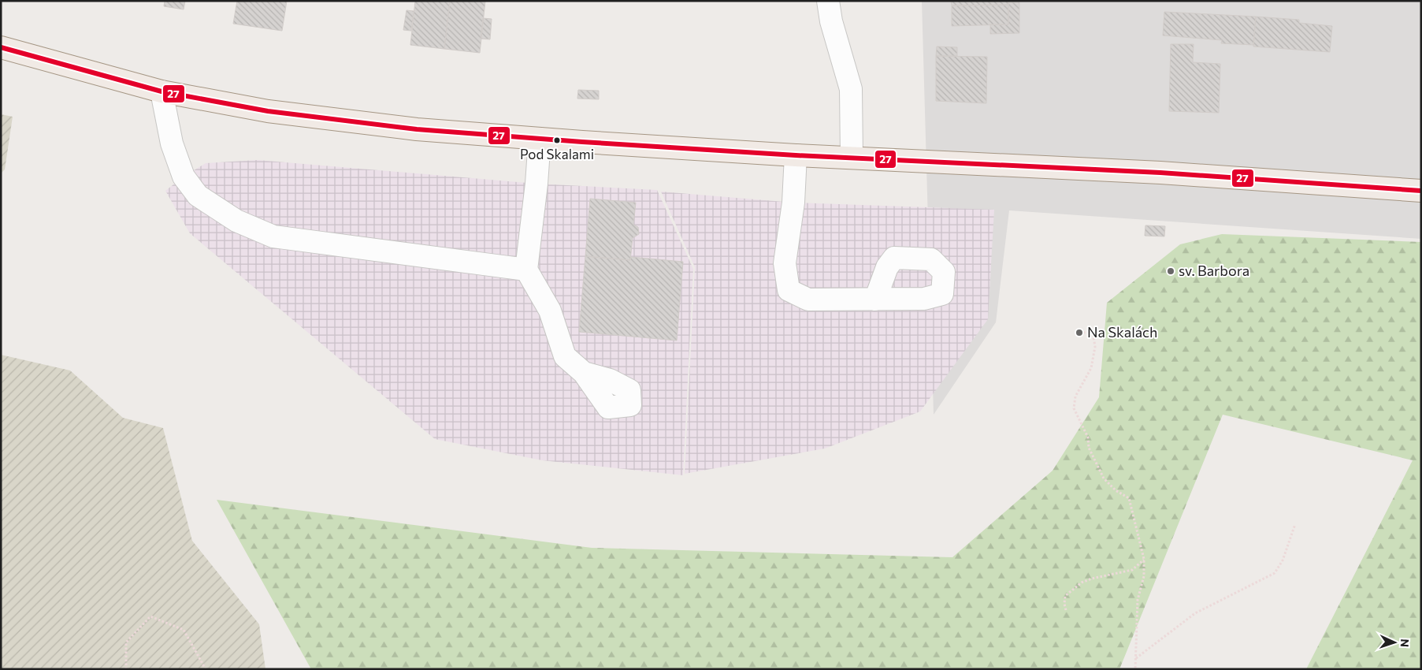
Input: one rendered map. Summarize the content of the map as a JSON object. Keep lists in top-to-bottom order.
{
  "places": ["Pod Skalami", "sv. Barbora", "Na Skalách"],
  "lines": ["transit line 27"],
  "north": "right"
}
